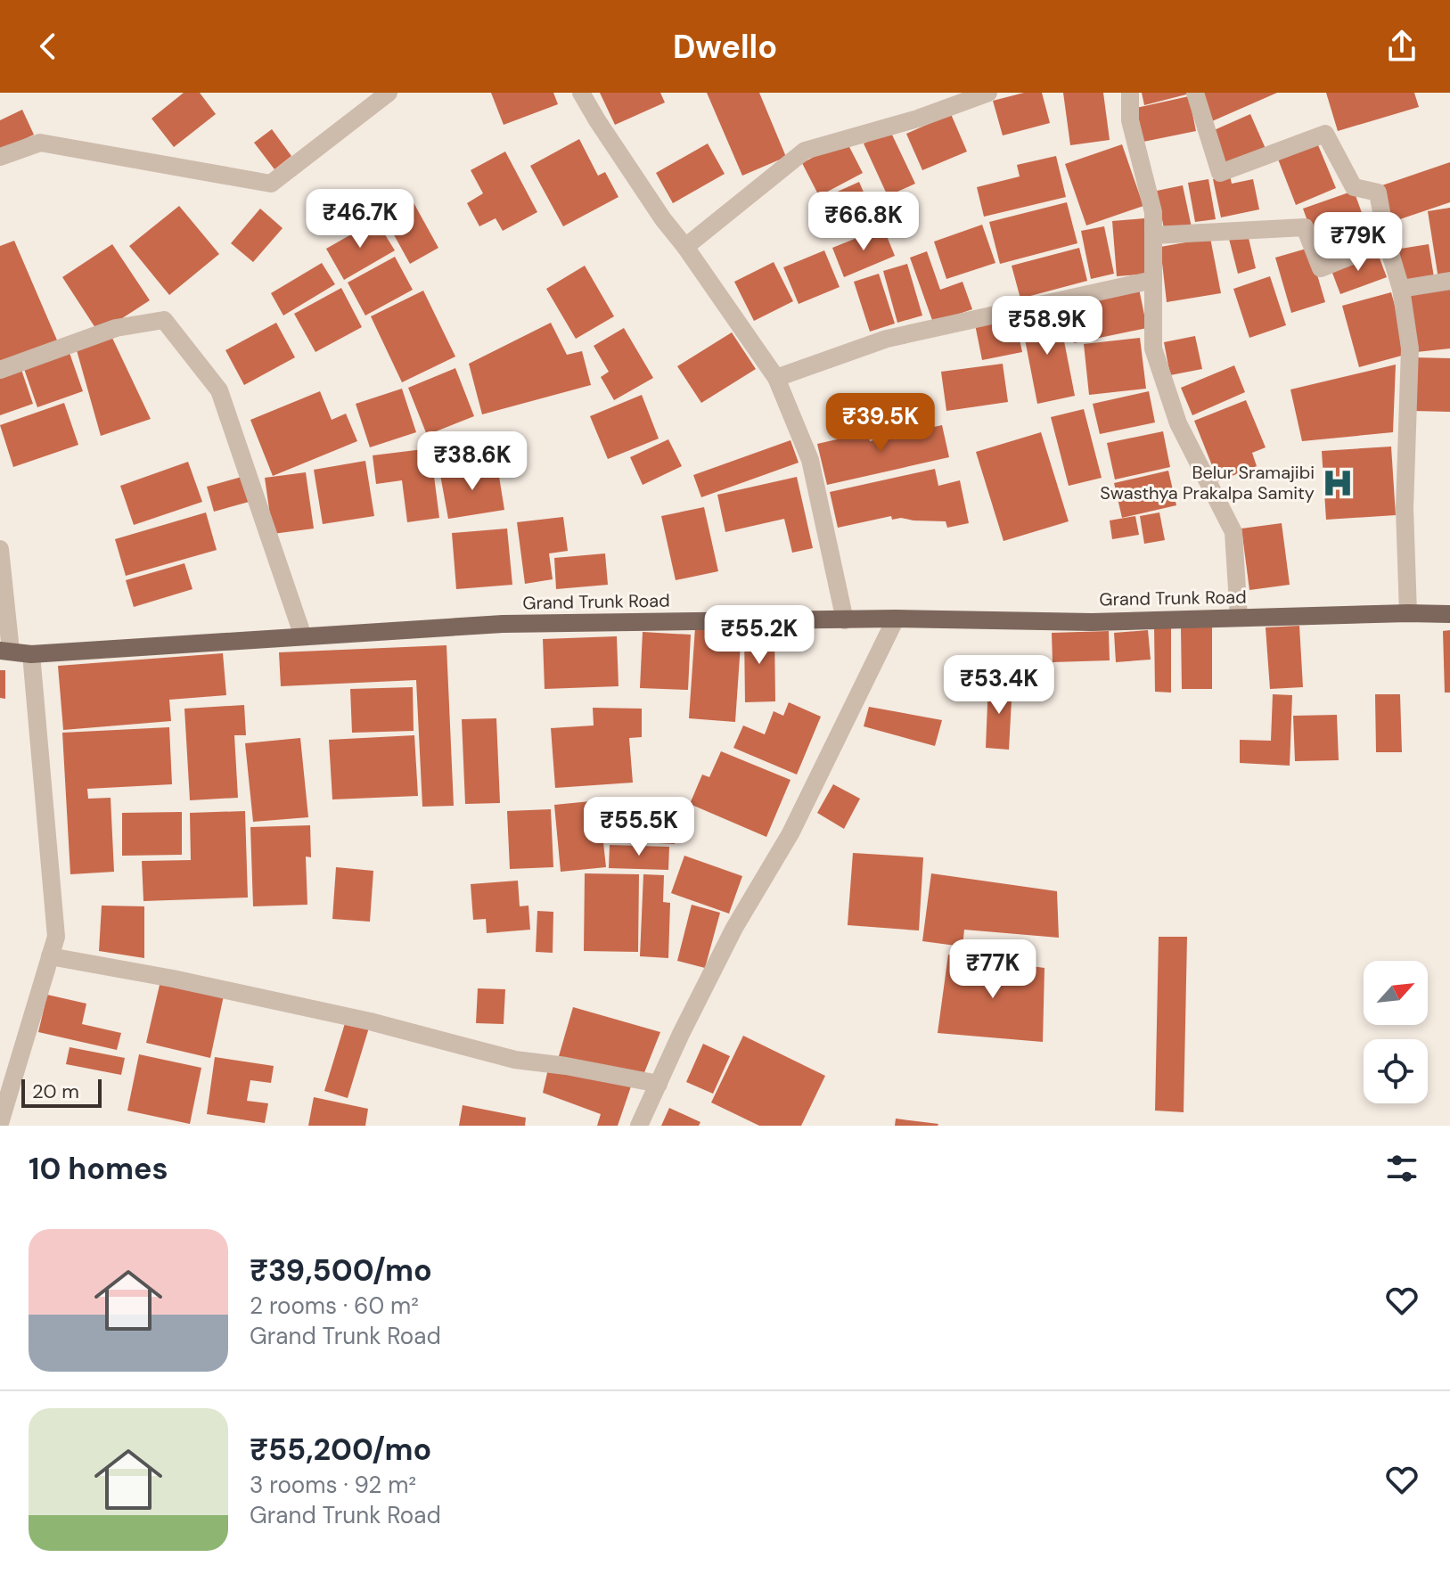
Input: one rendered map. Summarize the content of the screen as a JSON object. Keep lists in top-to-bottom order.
{
  "streets": {
    "main road": ["Grand Trunk Road"]
  },
  "places": {
    "hospital": ["Belur Sramajibi Swasthya Prakalpa Samity"]
  },
  "scale_bar": "20 m",
  "north": "top right",
  "page": {
    "header": "Dwello",
    "price": [
      "₹46.7K",
      "₹66.8K",
      "₹79K",
      "₹58.9K",
      "₹39.5K",
      "₹38.6K",
      "₹55.2K",
      "₹53.4K",
      "₹55.5K",
      "₹77K"
    ],
    "scale": "20 m",
    "heading": "10 homes",
    "list": [
      {
        "name": "₹39,500/mo",
        "note": "2 rooms · 60 m² · Grand Trunk Road"
      },
      {
        "name": "₹55,200/mo",
        "note": "3 rooms · 92 m² · Grand Trunk Road"
      }
    ]
  }
}
